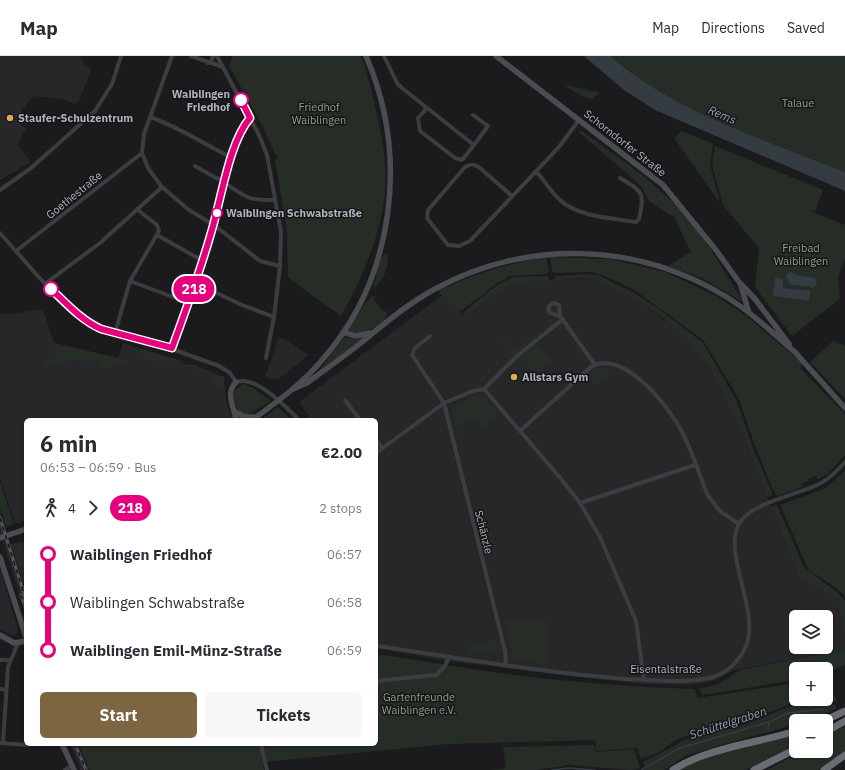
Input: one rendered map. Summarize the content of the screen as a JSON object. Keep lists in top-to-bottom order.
{
  "streets": {
    "main road": ["Schorndorfer Straße"],
    "street": ["Goethestraße", "Schänzle", "Eisentalstraße"]
  },
  "crossings": [
    ["Schänzle", "Eisentalstraße"]
  ],
  "water": ["Rems", "Schüttelgraben"],
  "parks": [
    "Talaue",
    "Friedhof Waiblingen",
    "Freibad Waiblingen",
    "Gartenfreunde Waiblingen e.V."
  ],
  "places": [
    "Waiblingen Friedhof",
    "Staufer-Schulzentrum",
    "Waiblingen Schwabstraße",
    "Allstars Gym"
  ],
  "lines": ["bus line 218"],
  "page": {
    "header": "Map",
    "nav": ["Map", "Directions", "Saved"],
    "on_map": "218",
    "heading": ["6 min", "06:53 – 06:59 · Bus", "€2.00"],
    "legs": ["4", "218", "2 stops"],
    "list": [
      {
        "name": "Waiblingen Friedhof",
        "value": "06:57"
      },
      {
        "name": "Waiblingen Schwabstraße",
        "value": "06:58"
      },
      {
        "name": "Waiblingen Emil-Münz-Straße",
        "value": "06:59"
      }
    ],
    "map_buttons": ["+", "−"],
    "buttons": ["Start", "Tickets"]
  }
}
